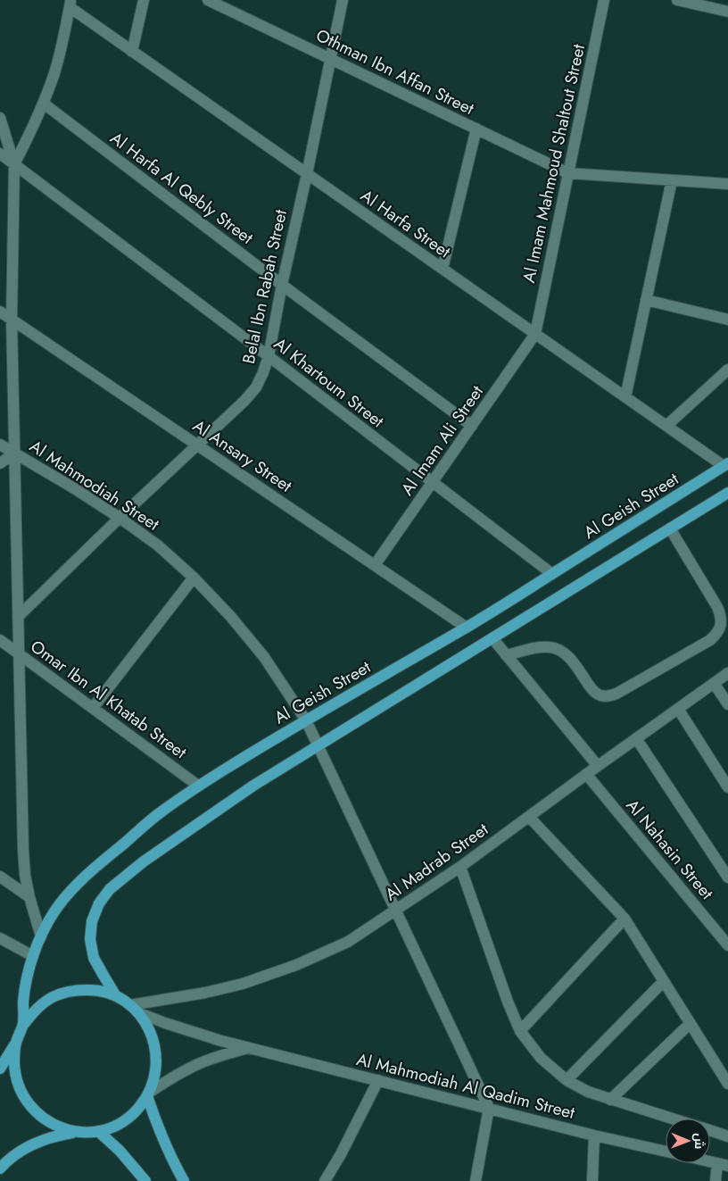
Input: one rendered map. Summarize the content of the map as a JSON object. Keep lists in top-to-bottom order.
{
  "streets": {
    "main road": ["Al Geish Street"],
    "street": [
      "Othman Ibn Affan Street",
      "Al Imam Mahmoud Shaltout Street",
      "Al Harfa Al Qebly Street",
      "Al Harfa Street",
      "Belal Ibn Rabah Street",
      "Al Khartoum Street",
      "Al Imam Ali Street",
      "Al Ansary Street",
      "Al Mahmodiah Street",
      "Omar Ibn Al Khatab Street",
      "Al Nahasin Street",
      "Al Madrab Street",
      "Al Mahmodiah Al Qadim Street"
    ]
  },
  "crossings": [
    ["Othman Ibn Affan Street", "Al Imam Mahmoud Shaltout Street"],
    ["Othman Ibn Affan Street", "Belal Ibn Rabah Street"],
    ["Al Imam Mahmoud Shaltout Street", "Al Harfa Street"],
    ["Al Imam Mahmoud Shaltout Street", "Al Imam Ali Street"],
    ["Al Harfa Al Qebly Street", "Belal Ibn Rabah Street"],
    ["Al Harfa Al Qebly Street", "Al Imam Ali Street"],
    ["Al Harfa Street", "Belal Ibn Rabah Street"],
    ["Al Harfa Street", "Al Imam Ali Street"],
    ["Al Harfa Street", "Al Geish Street"],
    ["Belal Ibn Rabah Street", "Al Khartoum Street"],
    ["Belal Ibn Rabah Street", "Al Ansary Street"],
    ["Belal Ibn Rabah Street", "Al Mahmodiah Street"],
    ["Al Khartoum Street", "Al Imam Ali Street"],
    ["Al Khartoum Street", "Al Geish Street"],
    ["Al Imam Ali Street", "Al Ansary Street"],
    ["Al Ansary Street", "Al Geish Street"],
    ["Al Mahmodiah Street", "Al Geish Street"],
    ["Al Mahmodiah Street", "Al Madrab Street"],
    ["Al Mahmodiah Street", "Al Mahmodiah Al Qadim Street"],
    ["Al Geish Street", "Omar Ibn Al Khatab Street"],
    ["Al Geish Street", "Al Madrab Street"],
    ["Al Geish Street", "Al Mahmodiah Al Qadim Street"],
    ["Al Nahasin Street", "Al Madrab Street"],
    ["Al Madrab Street", "Al Mahmodiah Al Qadim Street"]
  ],
  "north": "right"
}
